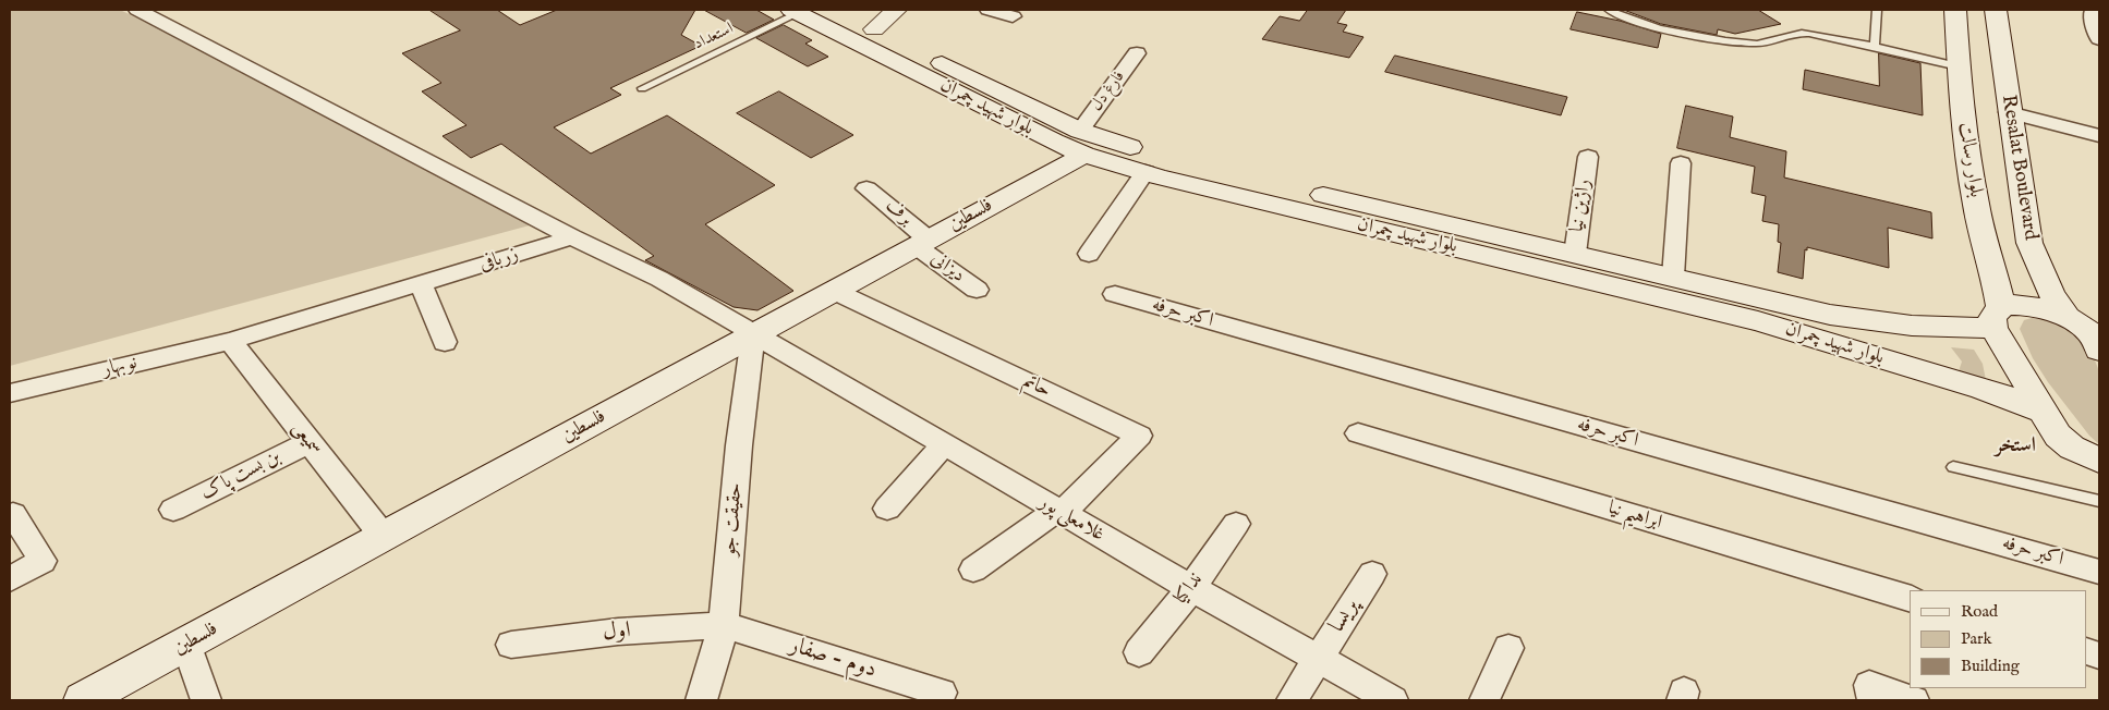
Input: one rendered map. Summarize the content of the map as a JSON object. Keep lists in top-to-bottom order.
{
  "streets": {
    "main road": [
      "بلوار شهید چمران",
      "بلوار رسالت",
      "Resalat Boulevard",
      "فلسطین"
    ],
    "street": [
      "فارغ دل",
      "راژین نیا",
      "برف",
      "زربافی",
      "دیزانی",
      "اکبر حرفه",
      "نوبهار",
      "حاتم",
      "سمیعی",
      "بن بست پاک",
      "ابراهیم نیا",
      "حقیقت جو",
      "غلامعلی پور",
      "نداکیا",
      "پریسا",
      "اول",
      "دوم - صفار"
    ],
    "lane": ["استعداد"]
  },
  "crossings": [
    ["استعداد", "بلوار شهید چمران"],
    ["فارغ دل", "بلوار شهید چمران"],
    ["فارغ دل", "فلسطین"],
    ["بلوار شهید چمران", "بلوار رسالت"],
    ["بلوار شهید چمران", "Resalat Boulevard"],
    ["بلوار شهید چمران", "راژین نیا"],
    ["بلوار شهید چمران", "فلسطین"],
    ["بلوار رسالت", "Resalat Boulevard"],
    ["برف", "فلسطین"],
    ["برف", "دیزانی"],
    ["فلسطین", "دیزانی"],
    ["فلسطین", "حاتم"],
    ["فلسطین", "سمیعی"],
    ["فلسطین", "حقیقت جو"],
    ["فلسطین", "غلامعلی پور"],
    ["زربافی", "نوبهار"],
    ["زربافی", "سمیعی"],
    ["نوبهار", "سمیعی"],
    ["حاتم", "غلامعلی پور"],
    ["سمیعی", "بن بست پاک"],
    ["حقیقت جو", "غلامعلی پور"],
    ["حقیقت جو", "اول"],
    ["حقیقت جو", "دوم - صفار"],
    ["غلامعلی پور", "نداکیا"],
    ["غلامعلی پور", "پریسا"],
    ["اول", "دوم - صفار"]
  ],
  "districts": ["استخر"],
  "legend": ["Road", "Park", "Building"]
}
